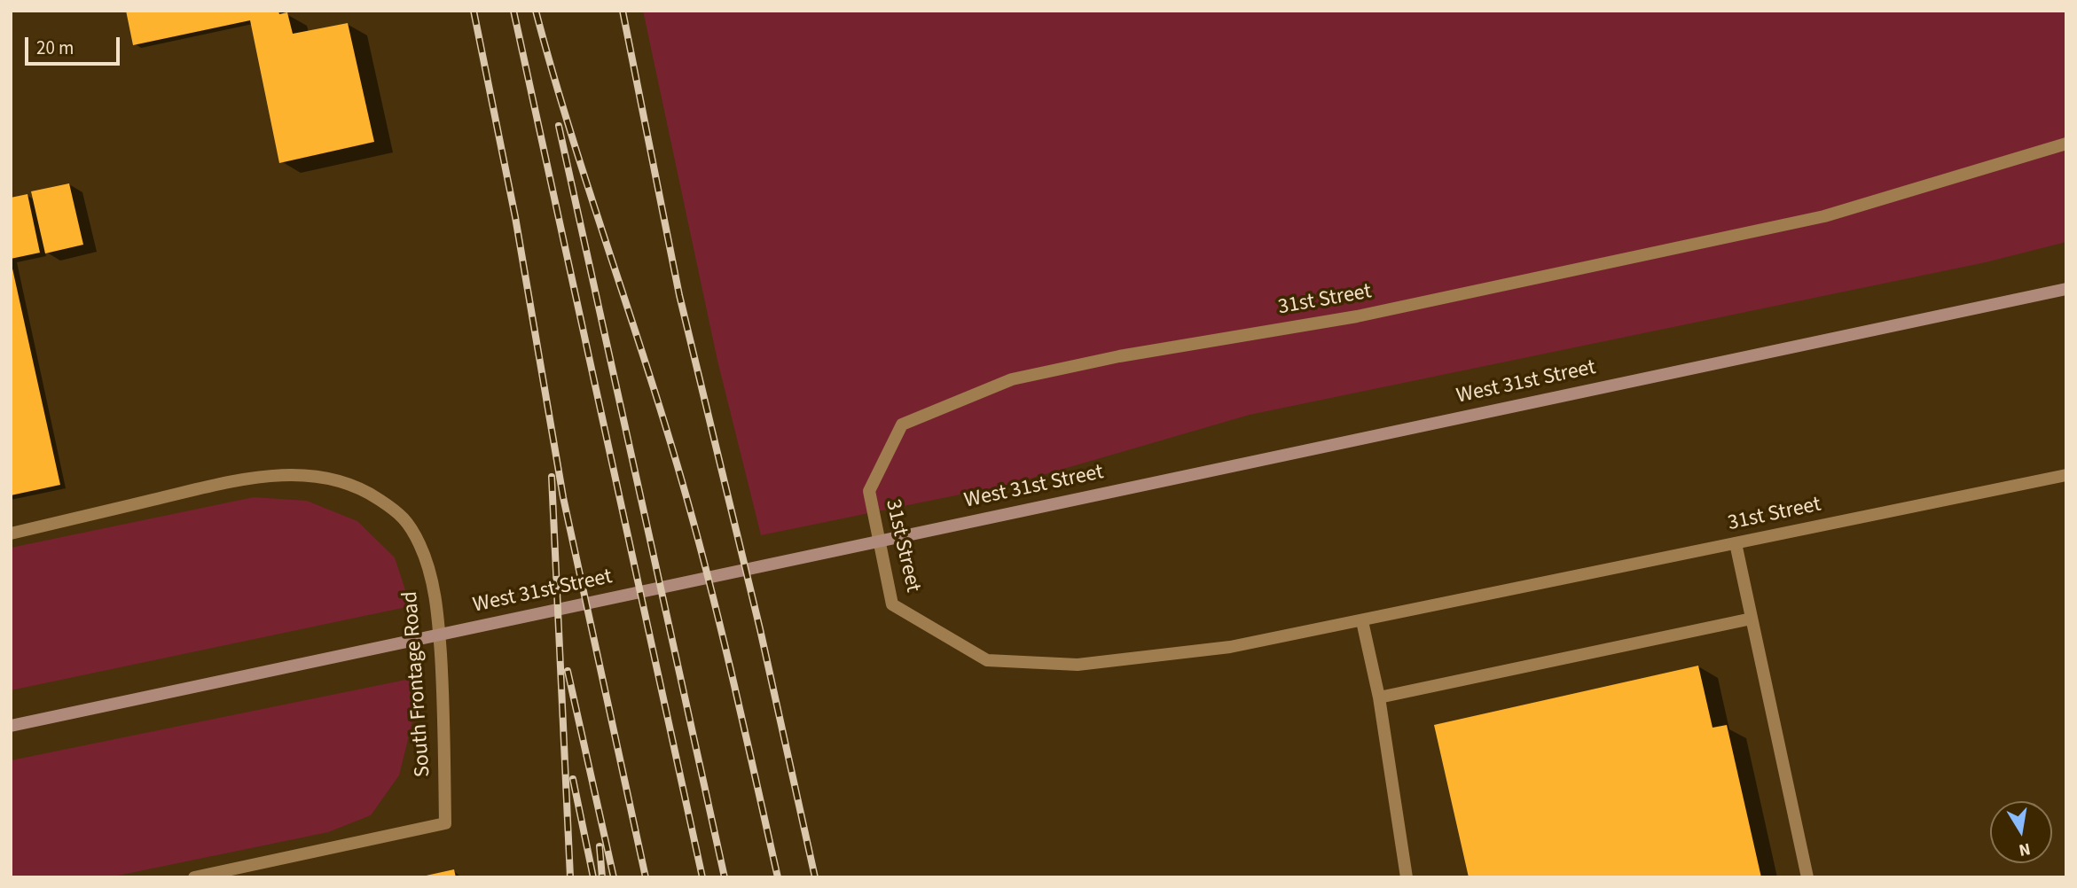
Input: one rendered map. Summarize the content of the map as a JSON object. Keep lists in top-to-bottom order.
{
  "streets": {
    "main road": ["West 31st Street"],
    "street": ["31st Street", "South Frontage Road"]
  },
  "scale_bar": "20 m",
  "north": "bottom"
}
